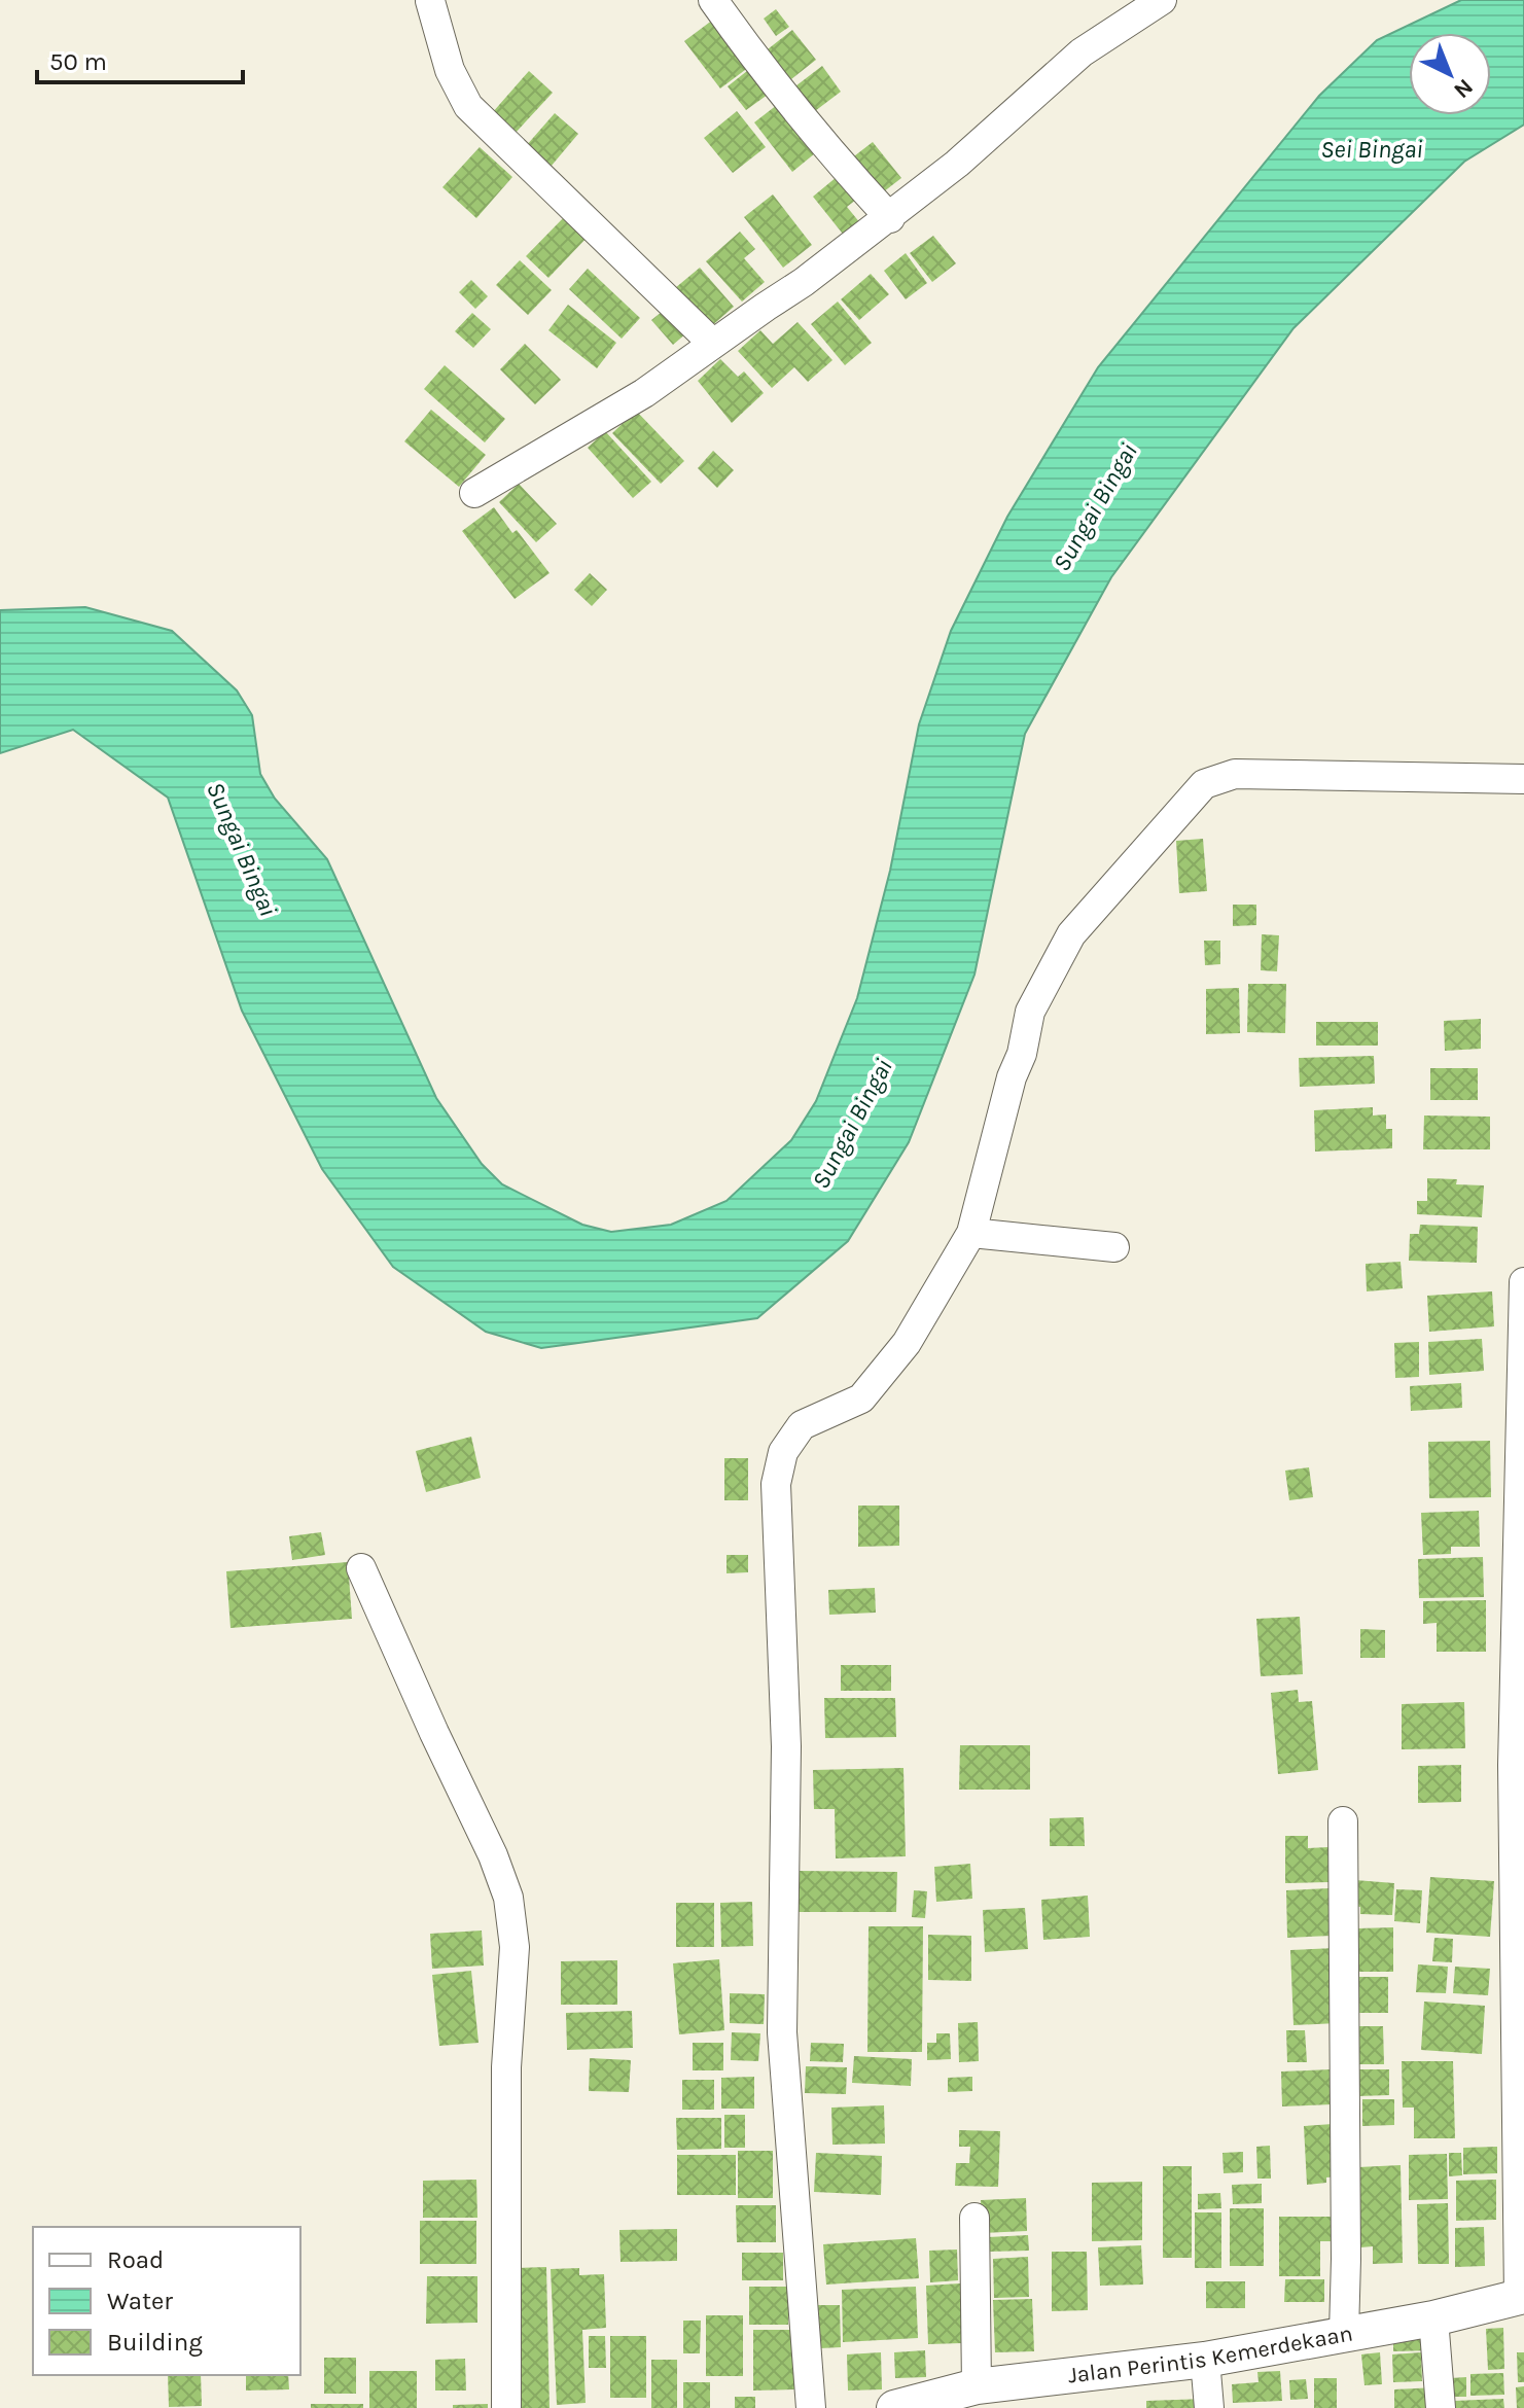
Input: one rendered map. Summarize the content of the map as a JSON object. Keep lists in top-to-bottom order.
{
  "streets": {
    "street": ["Jalan Perintis Kemerdekaan"]
  },
  "water": ["Sei Bingai", "Sungai Bingai"],
  "legend": ["Road", "Water", "Building"],
  "scale_bar": "50 m",
  "north": "bottom right"
}
